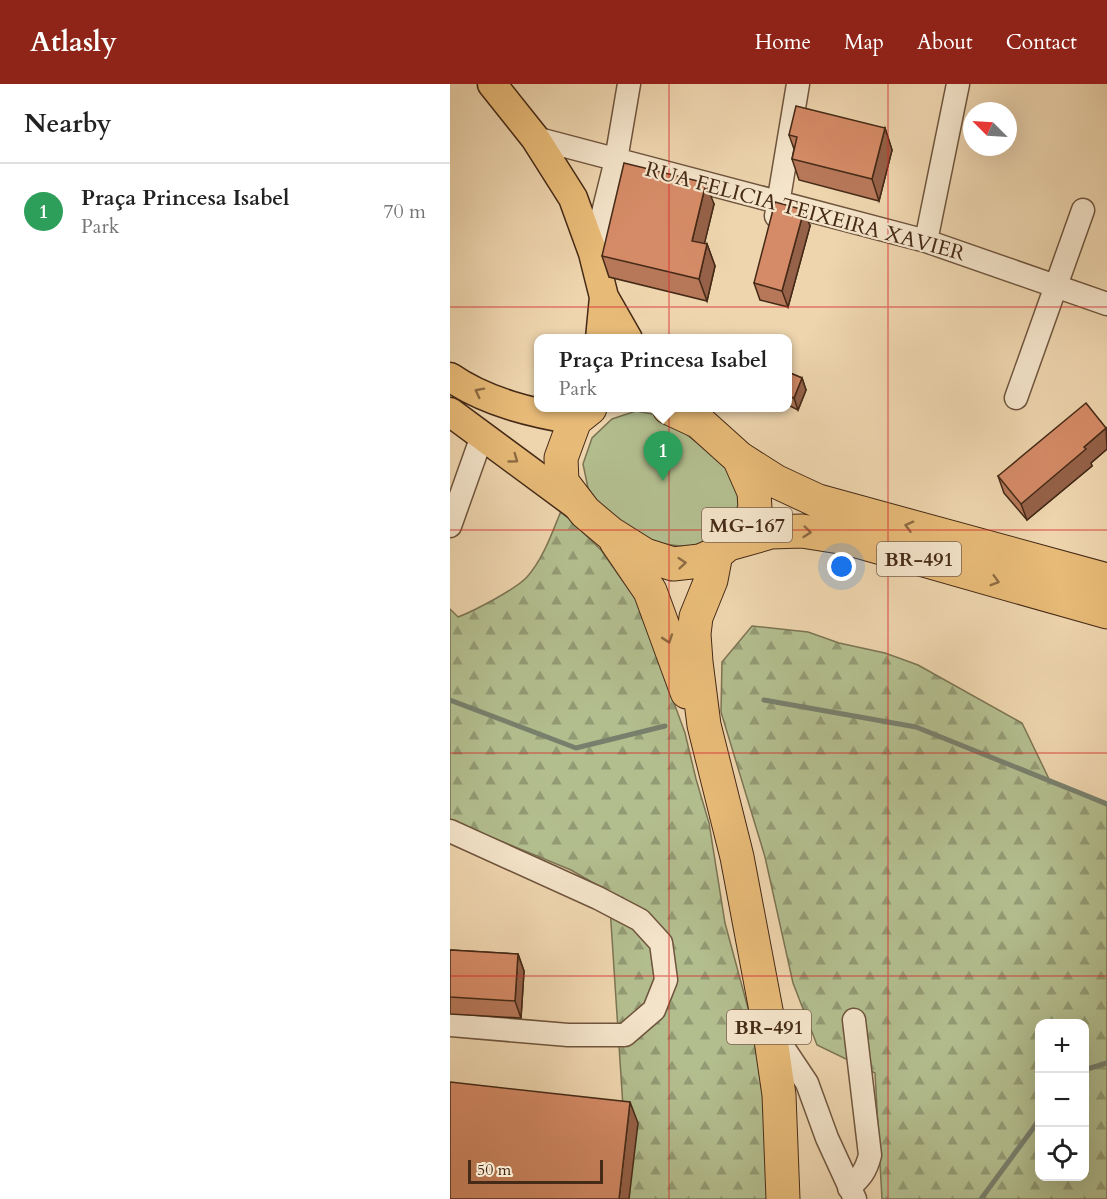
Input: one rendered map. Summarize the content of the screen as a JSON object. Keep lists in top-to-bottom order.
{
  "streets": {
    "highway": ["MG-167", "BR-491"],
    "street": ["RUA FELICIA TEIXEIRA XAVIER"]
  },
  "crossings": [
    ["MG-167", "BR-491"]
  ],
  "scale_bar": "50 m",
  "north": "top left",
  "page": {
    "header": "Atlasly",
    "nav": [
      "Home",
      "Map",
      "About",
      "Contact"
    ],
    "heading": "Nearby",
    "list": [
      {
        "mark": "1",
        "name": "Praça Princesa Isabel",
        "note": "Park",
        "value": "70 m"
      }
    ],
    "popup": ["Praça Princesa Isabel", "Park"],
    "pins": "1",
    "map_buttons": ["+", "−"],
    "scale": "50 m"
  }
}
